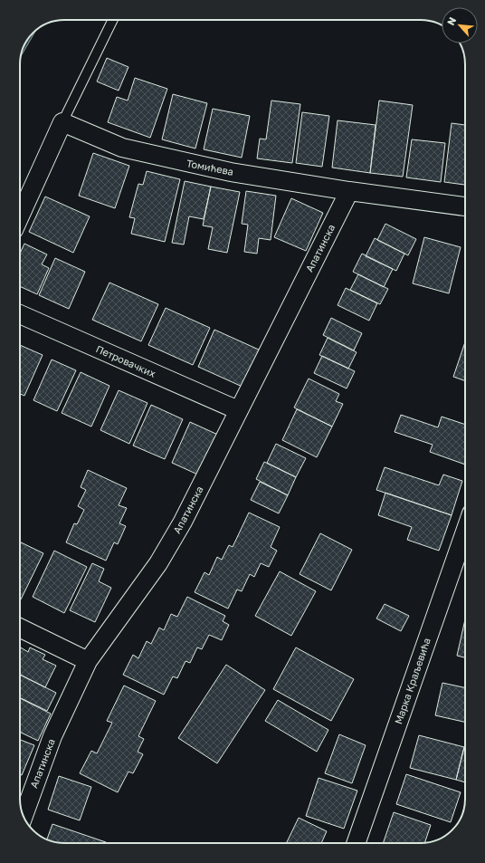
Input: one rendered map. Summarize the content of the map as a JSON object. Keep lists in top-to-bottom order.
{
  "streets": {
    "street": [
      "Томићева",
      "Апатинска",
      "Петровачких",
      "Марка Краљевића"
    ]
  },
  "crossings": [
    ["Томићева", "Апатинска"],
    ["Апатинска", "Петровачких"]
  ],
  "north": "top left"
}
